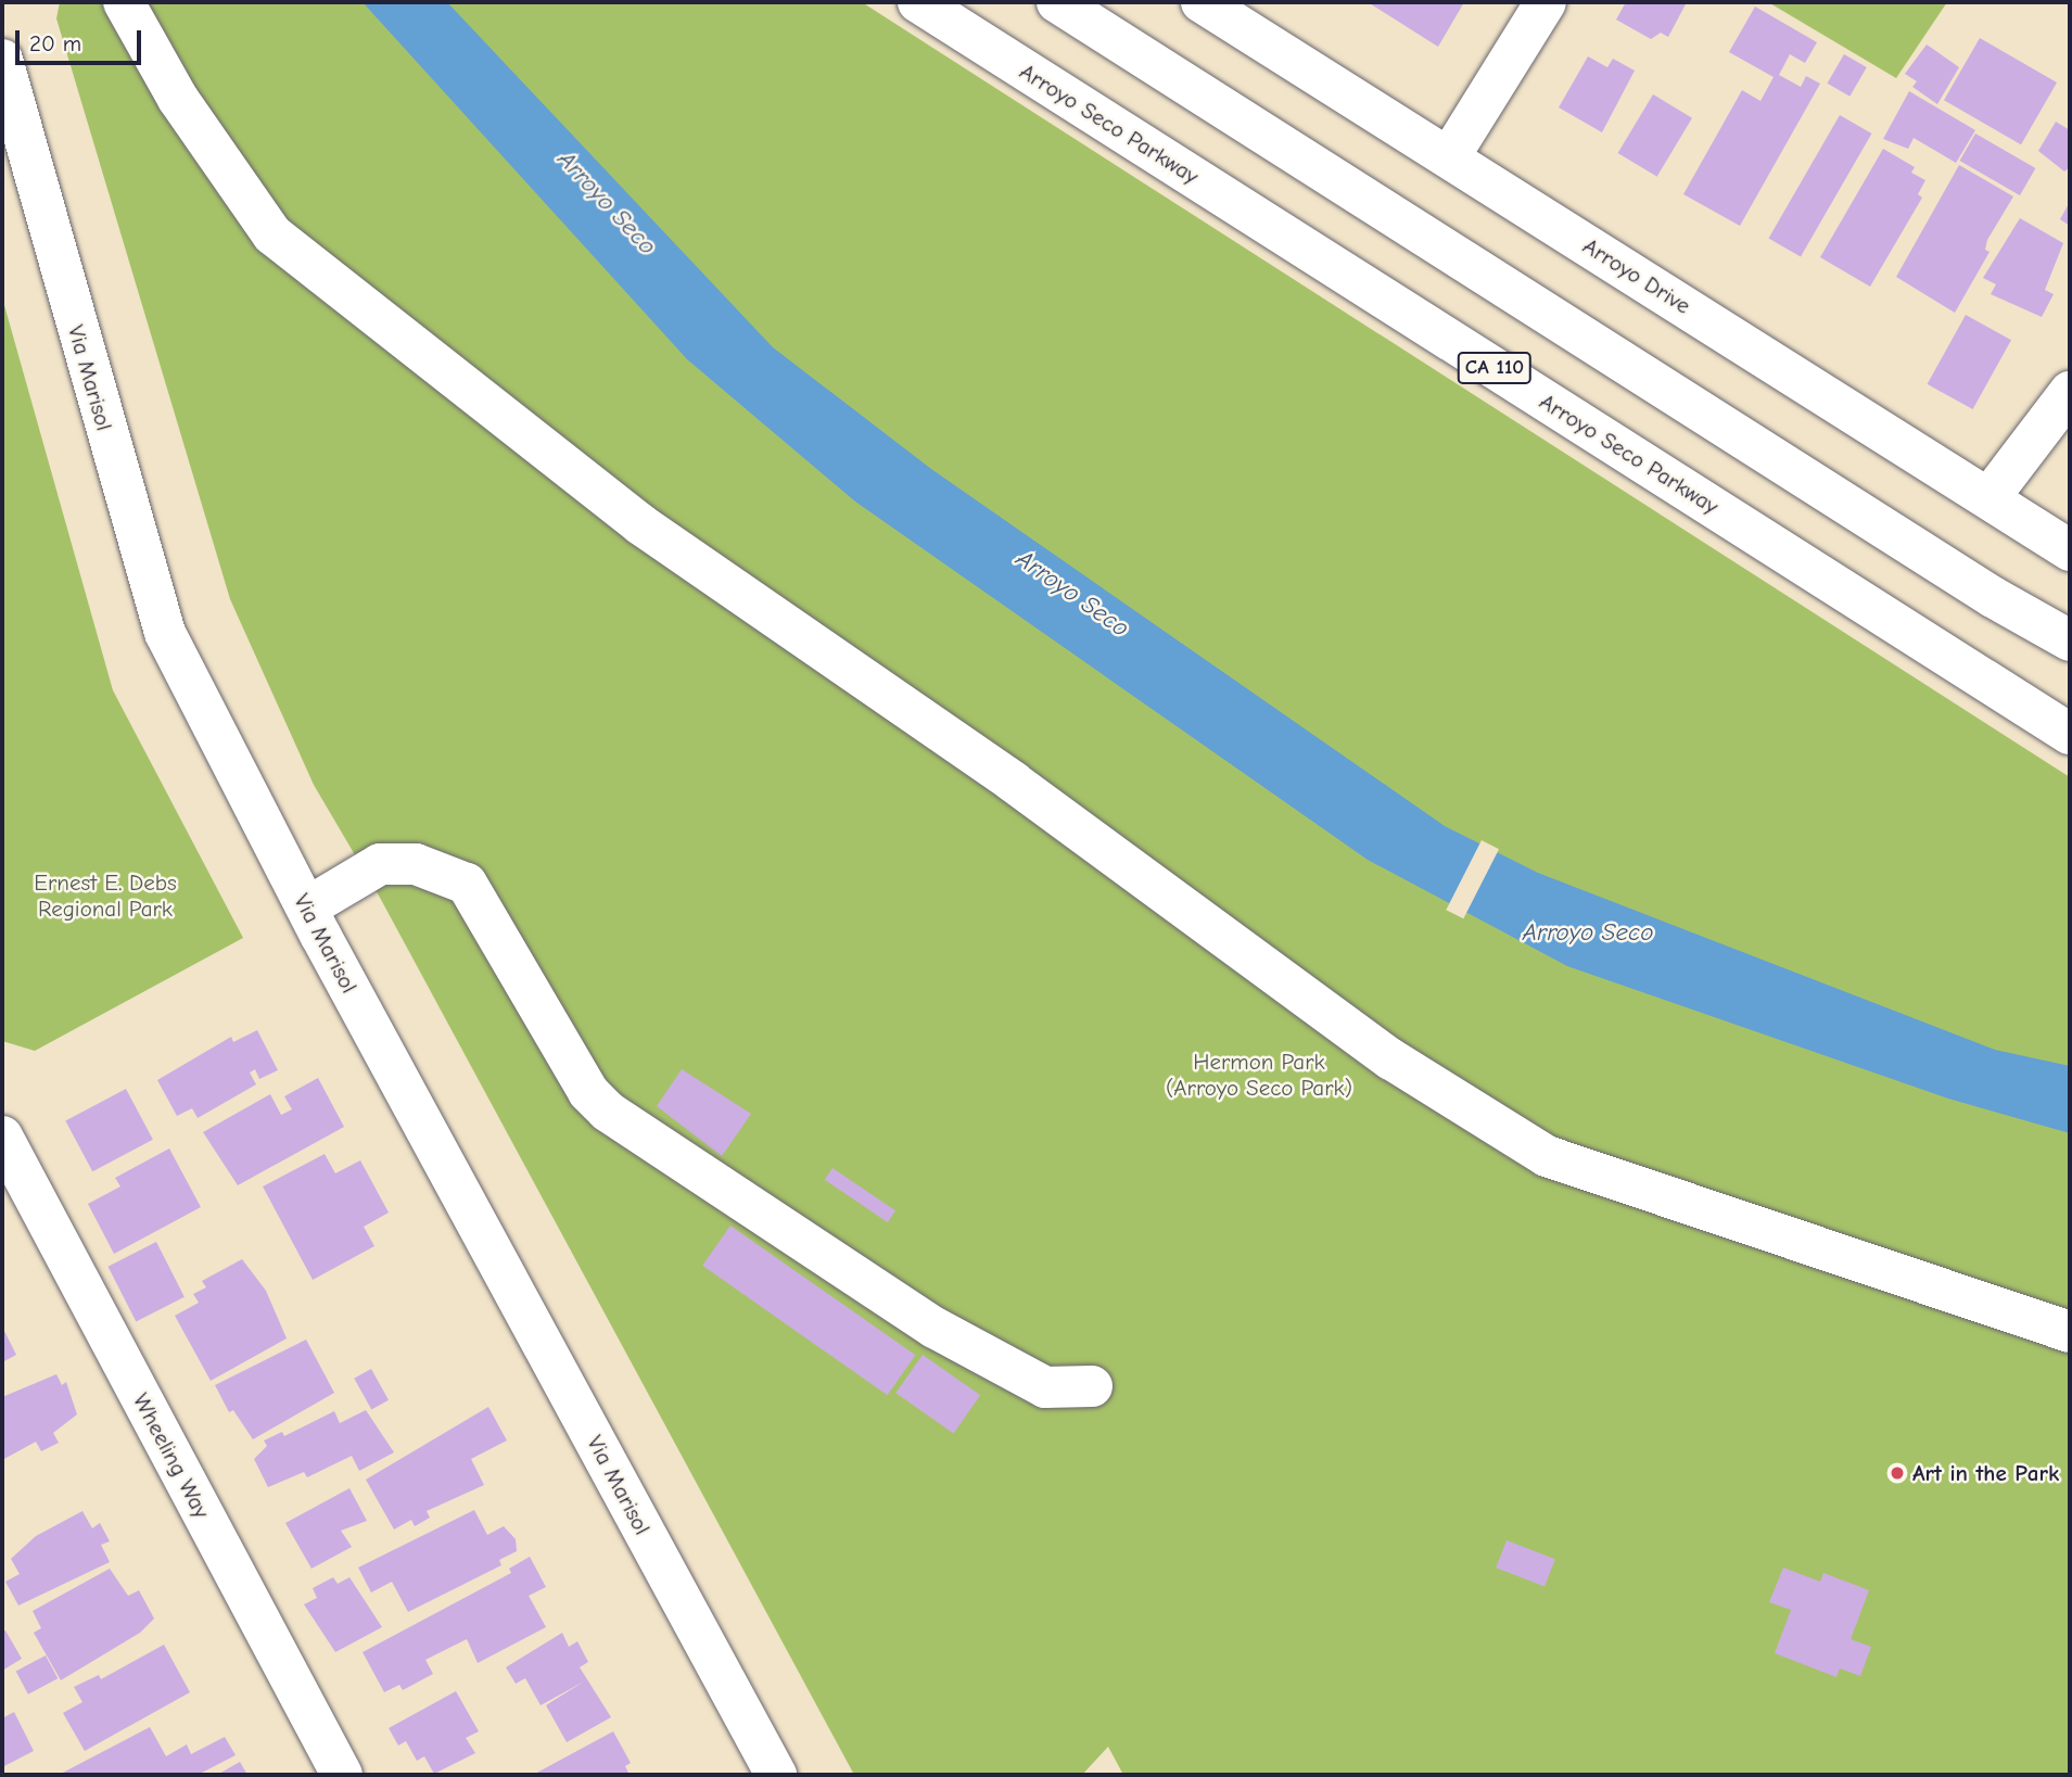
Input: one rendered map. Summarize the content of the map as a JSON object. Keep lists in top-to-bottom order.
{
  "streets": {
    "main road": [
      "Arroyo Seco Parkway",
      "Arroyo Drive",
      "CA 110",
      "Via Marisol",
      "Wheeling Way"
    ]
  },
  "water": ["Arroyo Seco"],
  "parks": ["Ernest E. Debs Regional Park", "Hermon Park (Arroyo Seco Park)"],
  "places": ["Art in the Park"],
  "scale_bar": "20 m"
}
